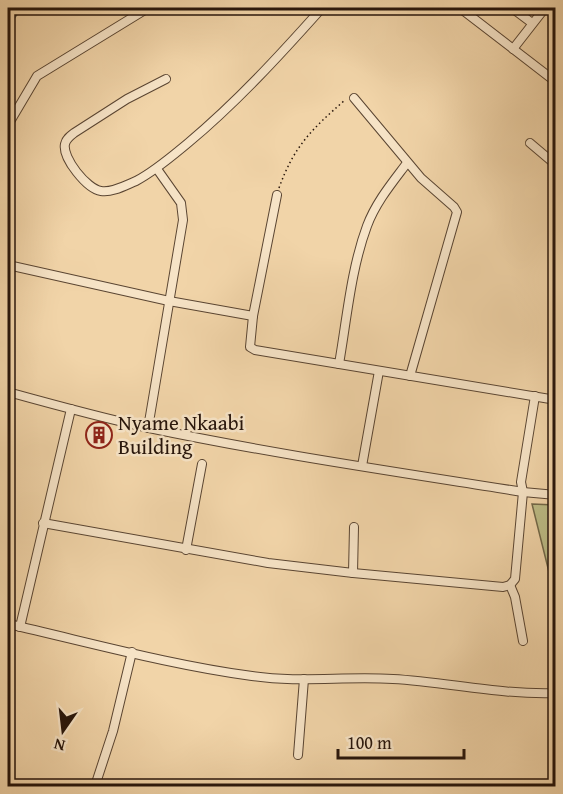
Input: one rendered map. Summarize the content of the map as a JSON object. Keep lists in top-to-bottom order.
{
  "places": {
    "building": ["Nyame Nkaabi Building"]
  },
  "scale_bar": "100 m",
  "north": "bottom"
}
